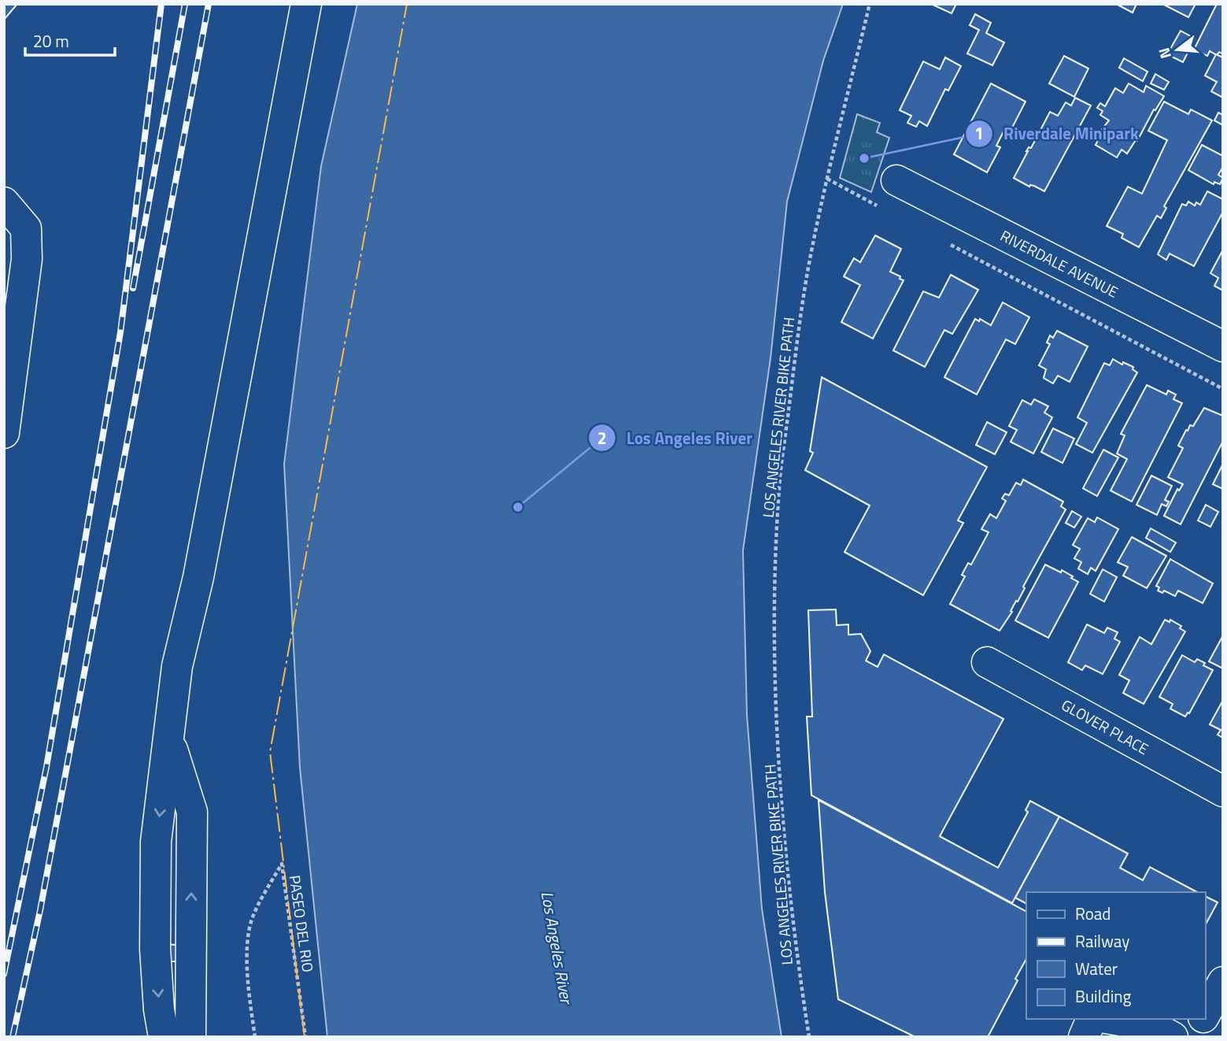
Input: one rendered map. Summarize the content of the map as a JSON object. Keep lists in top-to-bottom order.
{
  "streets": {
    "street": ["RIVERDALE AVENUE", "GLOVER PLACE"],
    "path": ["LOS ANGELES RIVER BIKE PATH", "PASEO DEL RIO"]
  },
  "water": ["Los Angeles River"],
  "places": ["Riverdale Minipark", "Los Angeles River"],
  "legend": [
    "Road",
    "Railway",
    "Water",
    "Building"
  ],
  "scale_bar": "20 m",
  "north": "left"
}
